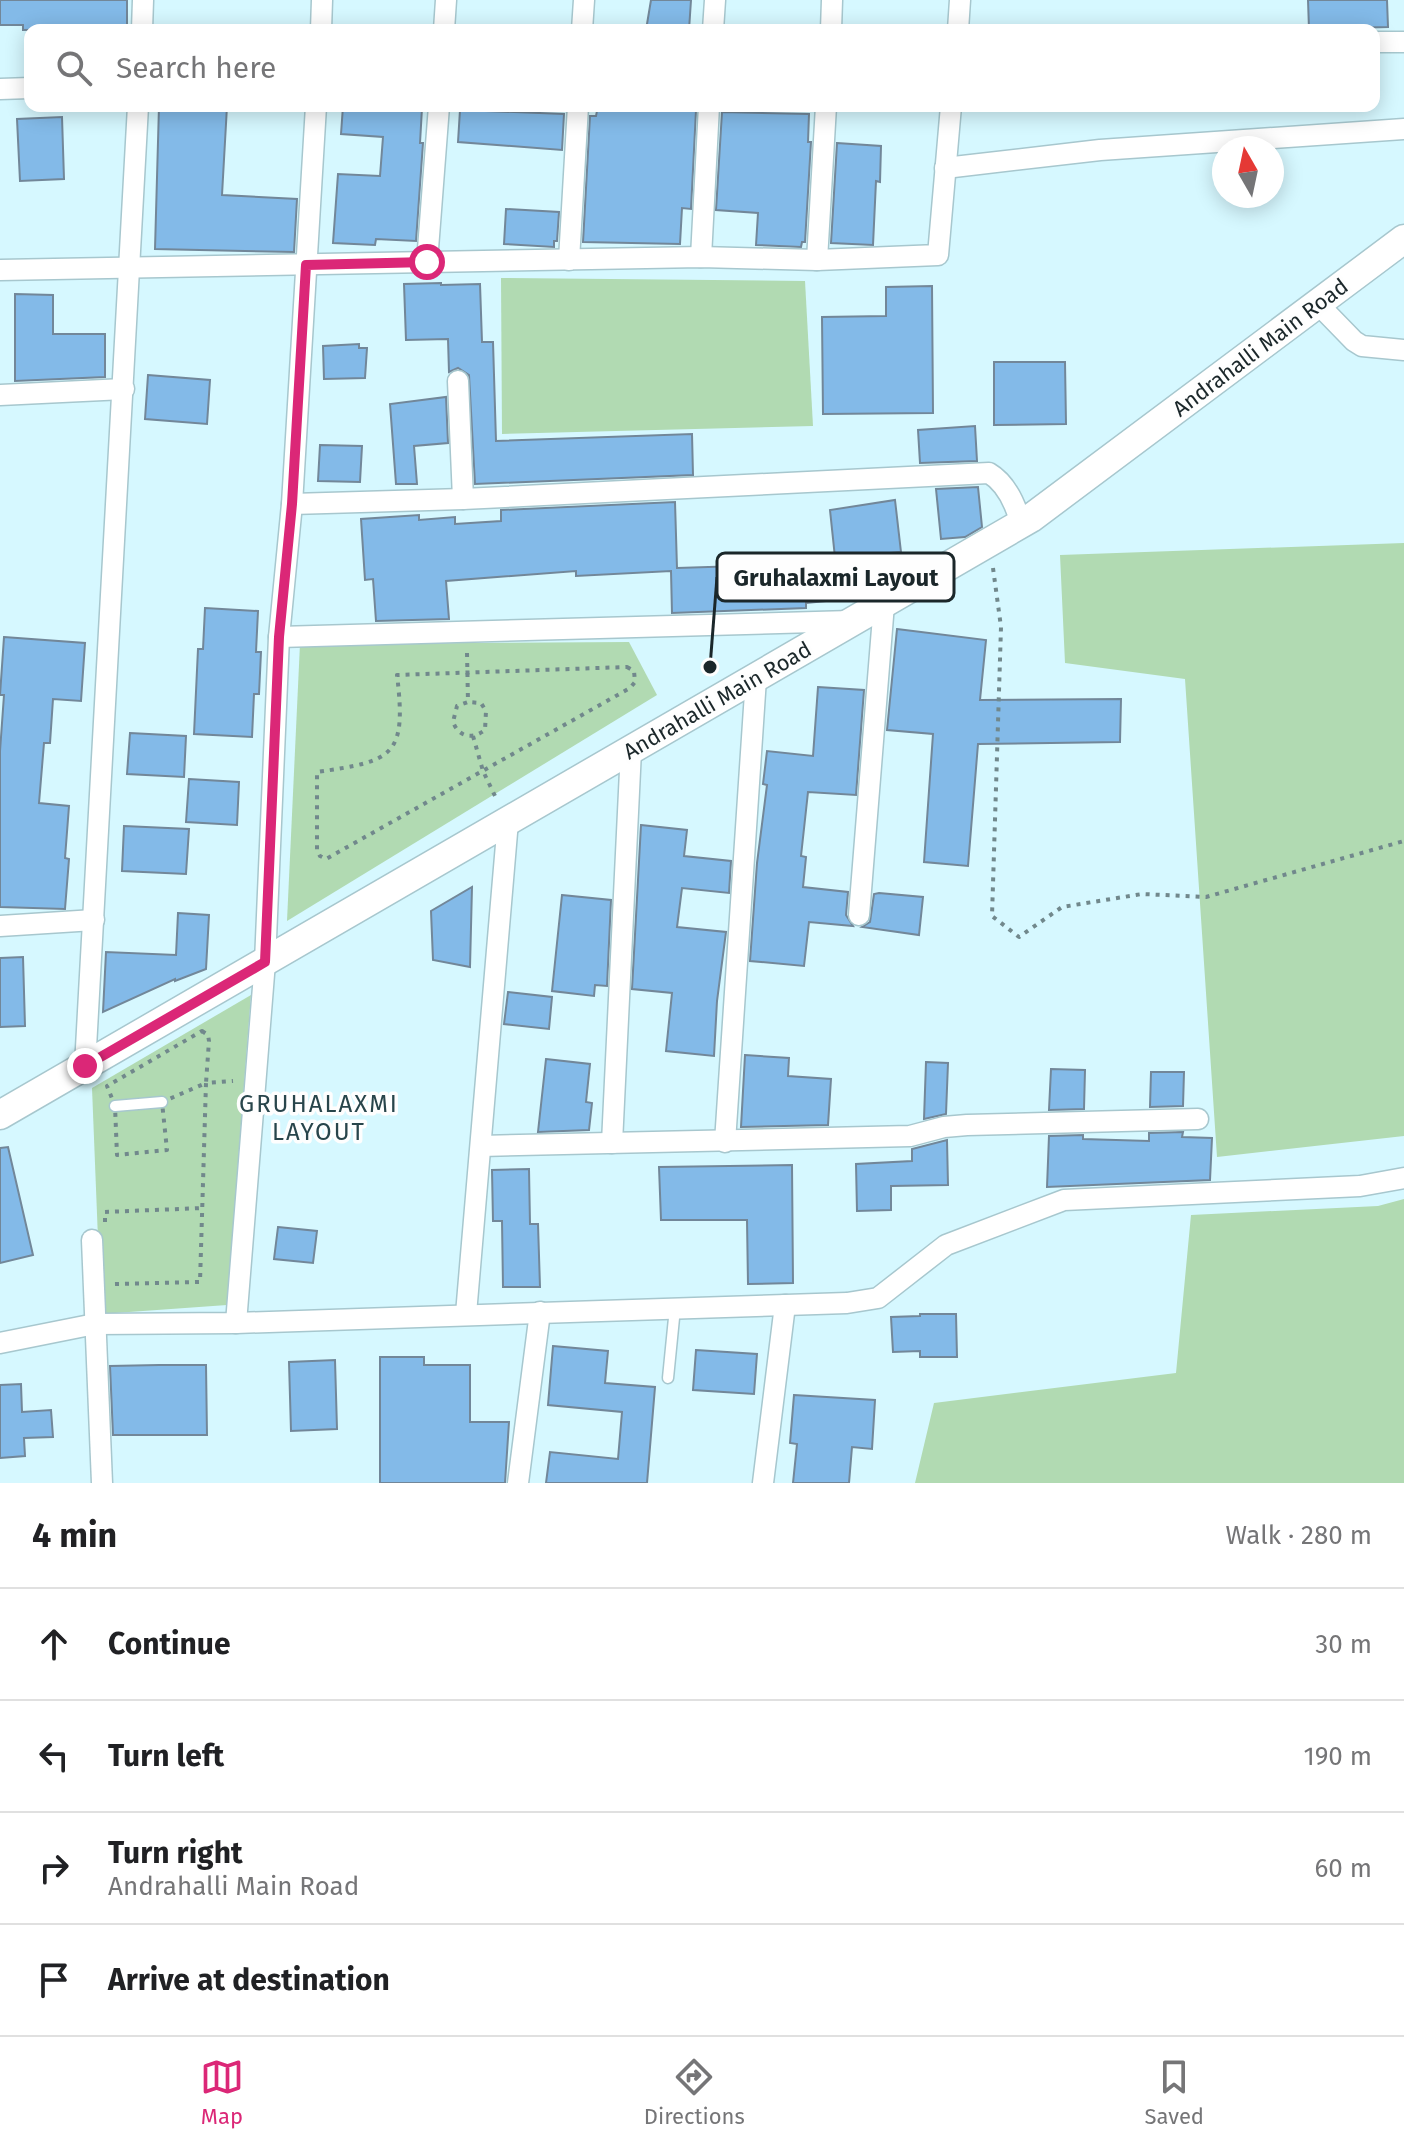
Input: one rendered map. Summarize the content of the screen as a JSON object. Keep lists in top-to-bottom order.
{
  "streets": {
    "main road": ["Andrahalli Main Road"]
  },
  "districts": ["GRUHALAXMI LAYOUT"],
  "places": ["Gruhalaxmi Layout"],
  "north": "top",
  "page": {
    "search": "Search here",
    "heading": ["4 min", "Walk · 280 m"],
    "list": [
      ["Continue", "30 m"],
      ["Turn left", "190 m"],
      ["Turn right", "Andrahalli Main Road", "60 m"],
      "Arrive at destination"
    ],
    "nav": ["Map", "Directions", "Saved"]
  }
}
